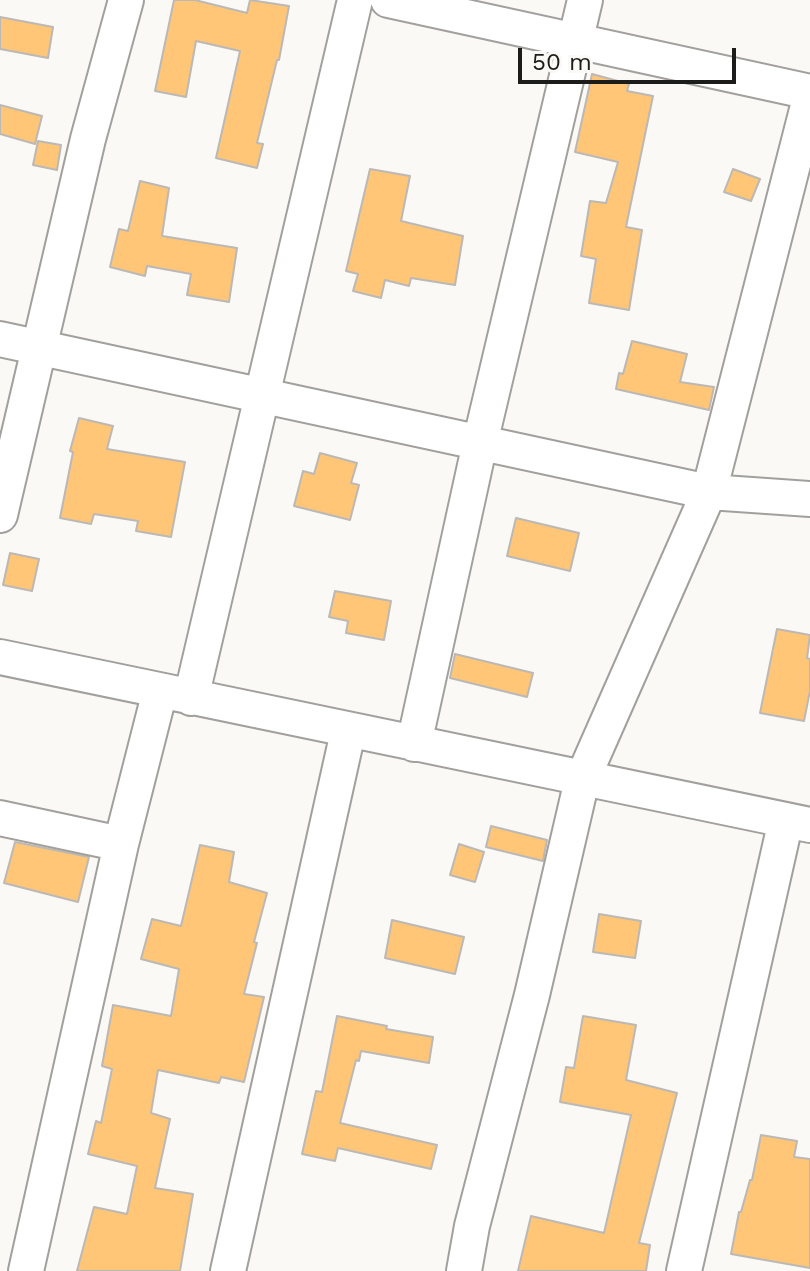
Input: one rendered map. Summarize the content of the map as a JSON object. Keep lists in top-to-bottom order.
{
  "scale_bar": "50 m"
}
